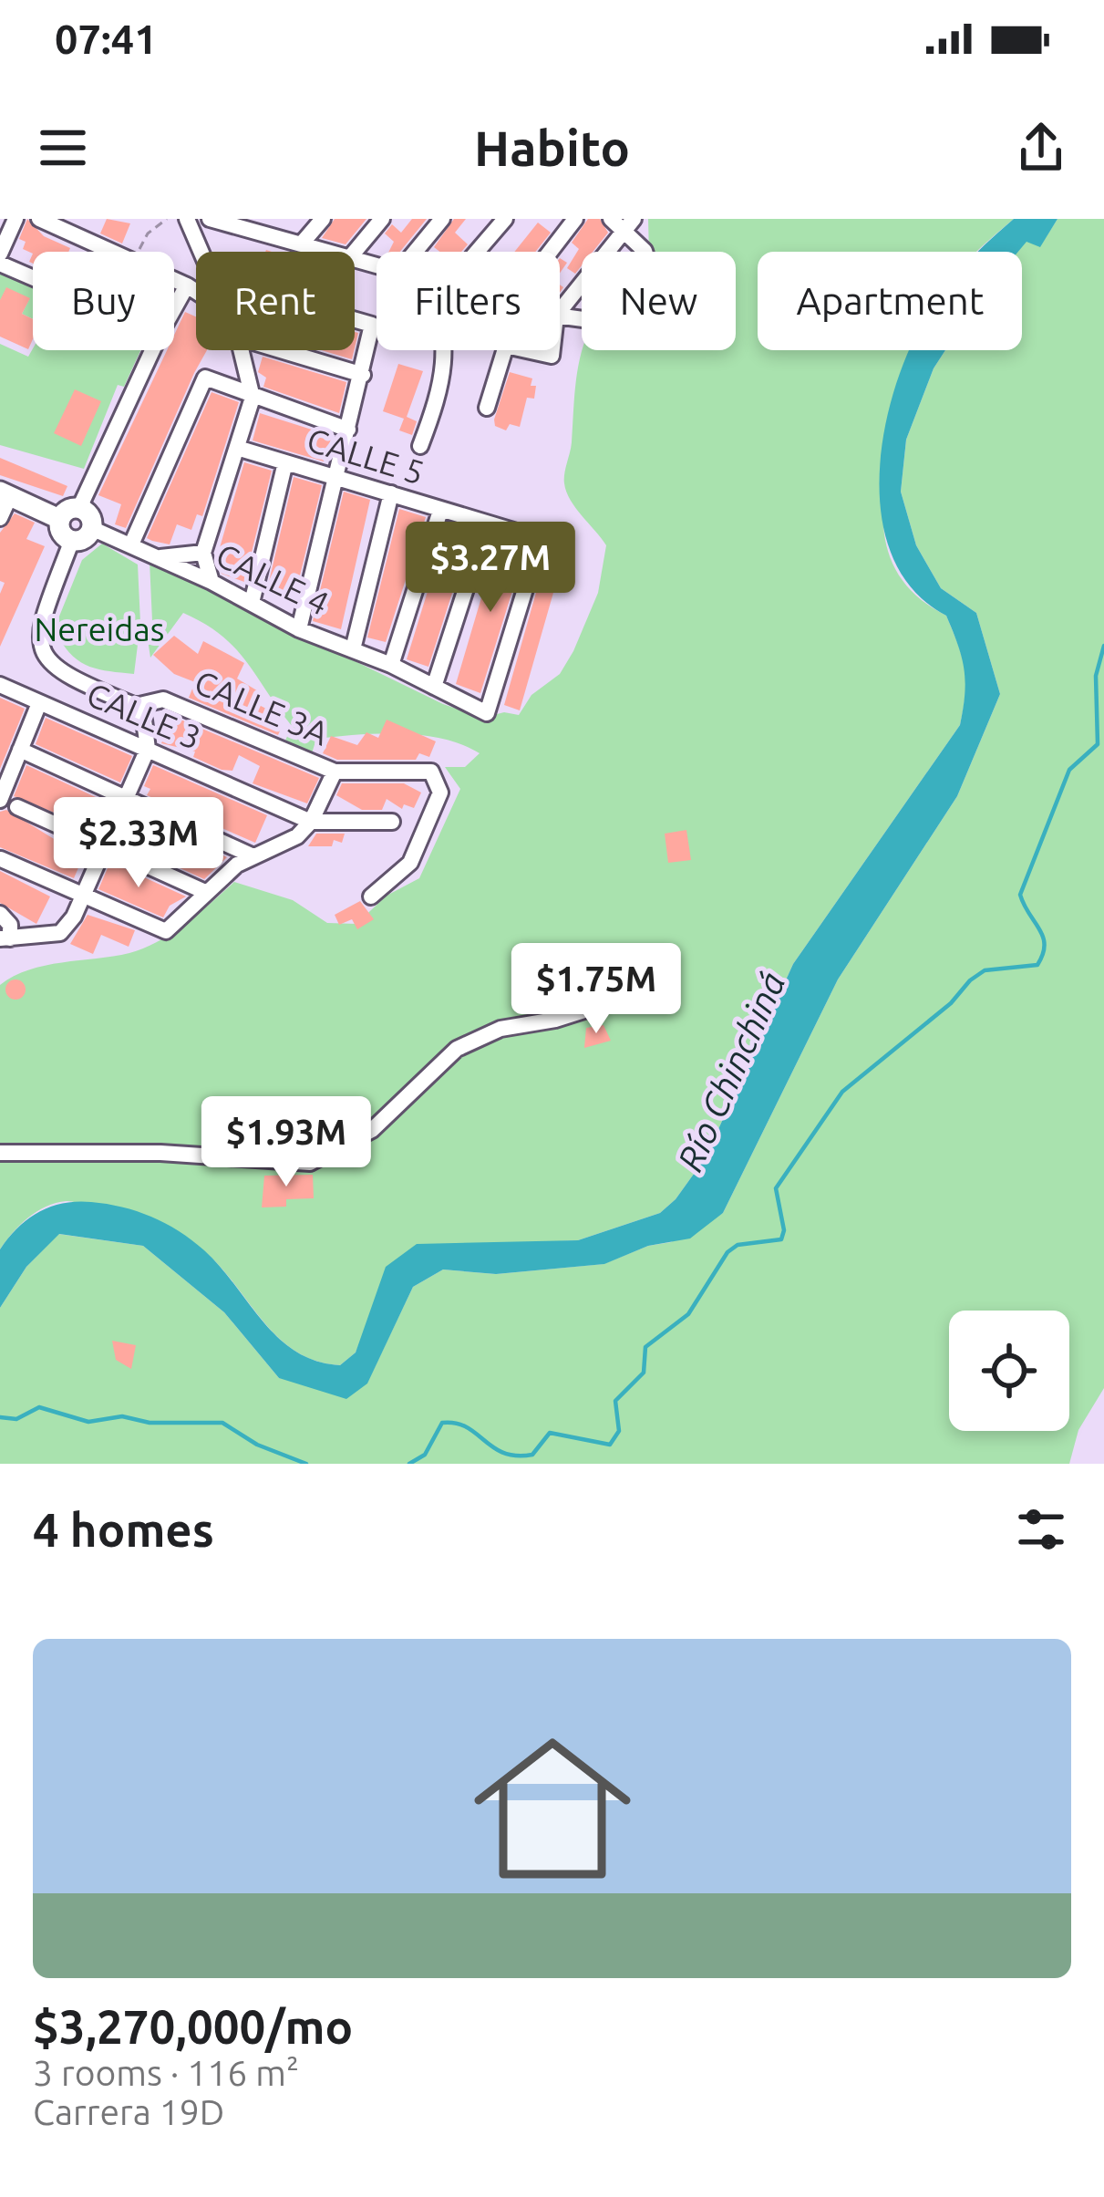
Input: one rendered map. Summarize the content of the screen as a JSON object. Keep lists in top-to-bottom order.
{
  "streets": {
    "street": [
      "CALLE 5",
      "CALLE 4",
      "CALLE 3A",
      "CALLE 3"
    ]
  },
  "crossings": [
    ["CALLE 5", "CALLE 4"],
    ["CALLE 4", "CALLE 3A"]
  ],
  "water": ["Río Chinchiná"],
  "parks": ["Nereidas"],
  "page": {
    "status": "07:41",
    "header": "Habito",
    "chip": [
      "Buy",
      "Rent",
      "Filters",
      "New",
      "Apartment"
    ],
    "price": [
      "$3.27M",
      "$2.33M",
      "$1.75M",
      "$1.93M"
    ],
    "heading": "4 homes",
    "list": [
      {
        "name": "$3,270,000/mo",
        "note": "3 rooms · 116 m² · Carrera 19D"
      }
    ]
  }
}
